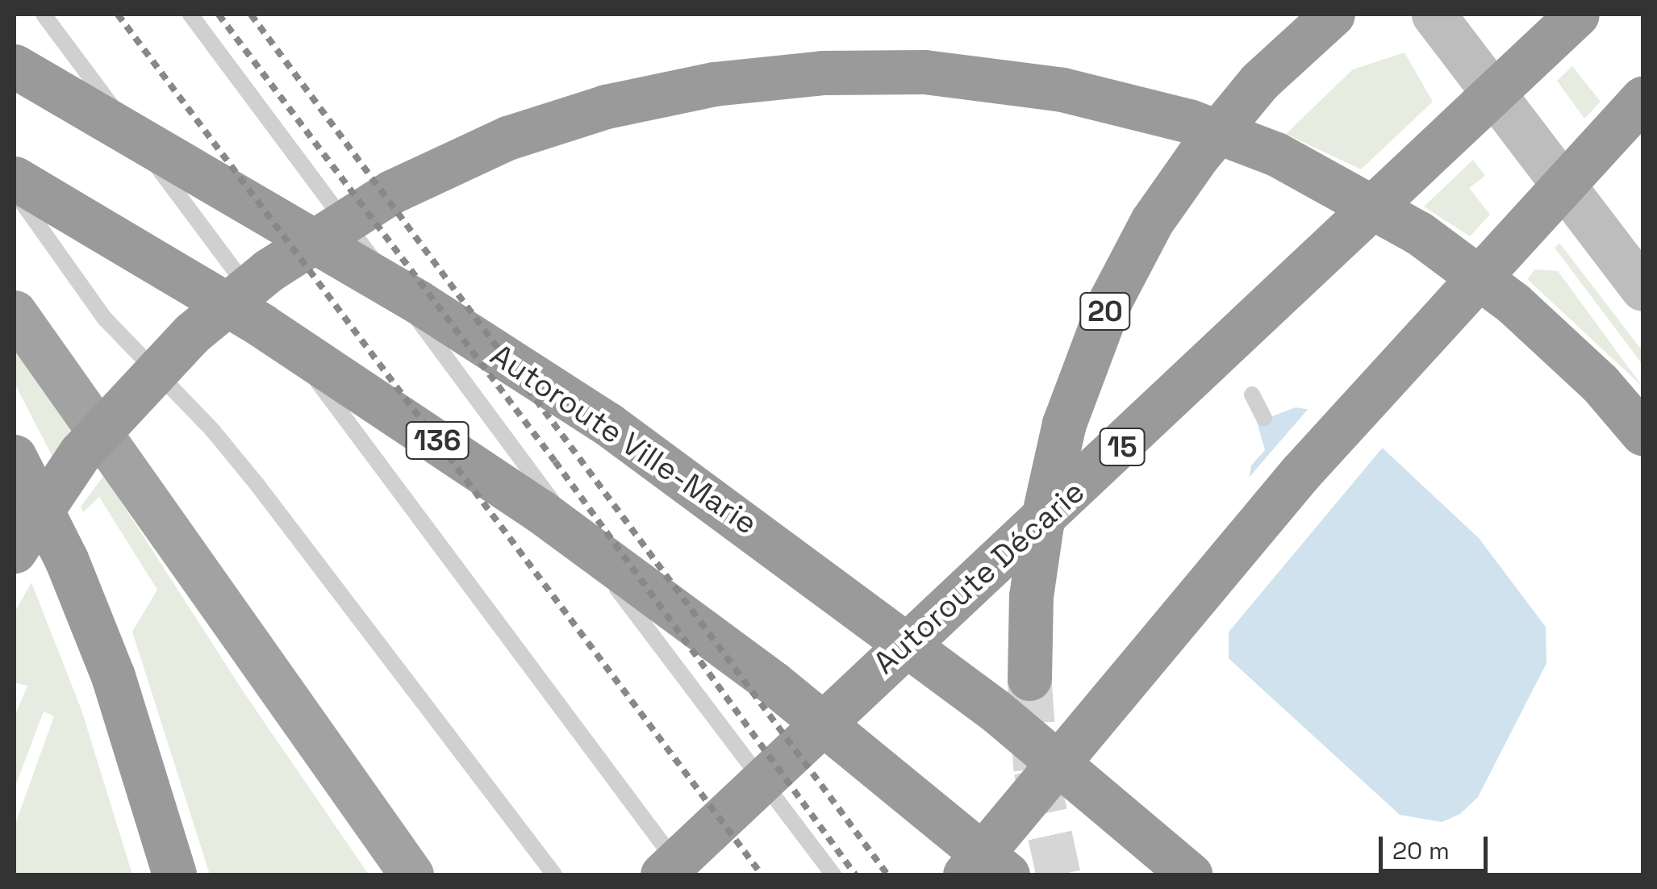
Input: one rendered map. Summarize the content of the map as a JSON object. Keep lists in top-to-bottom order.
{
  "streets": {
    "highway": [
      "20",
      "Autoroute Ville-Marie",
      "136",
      "15",
      "Autoroute Décarie"
    ]
  },
  "scale_bar": "20 m"
}
